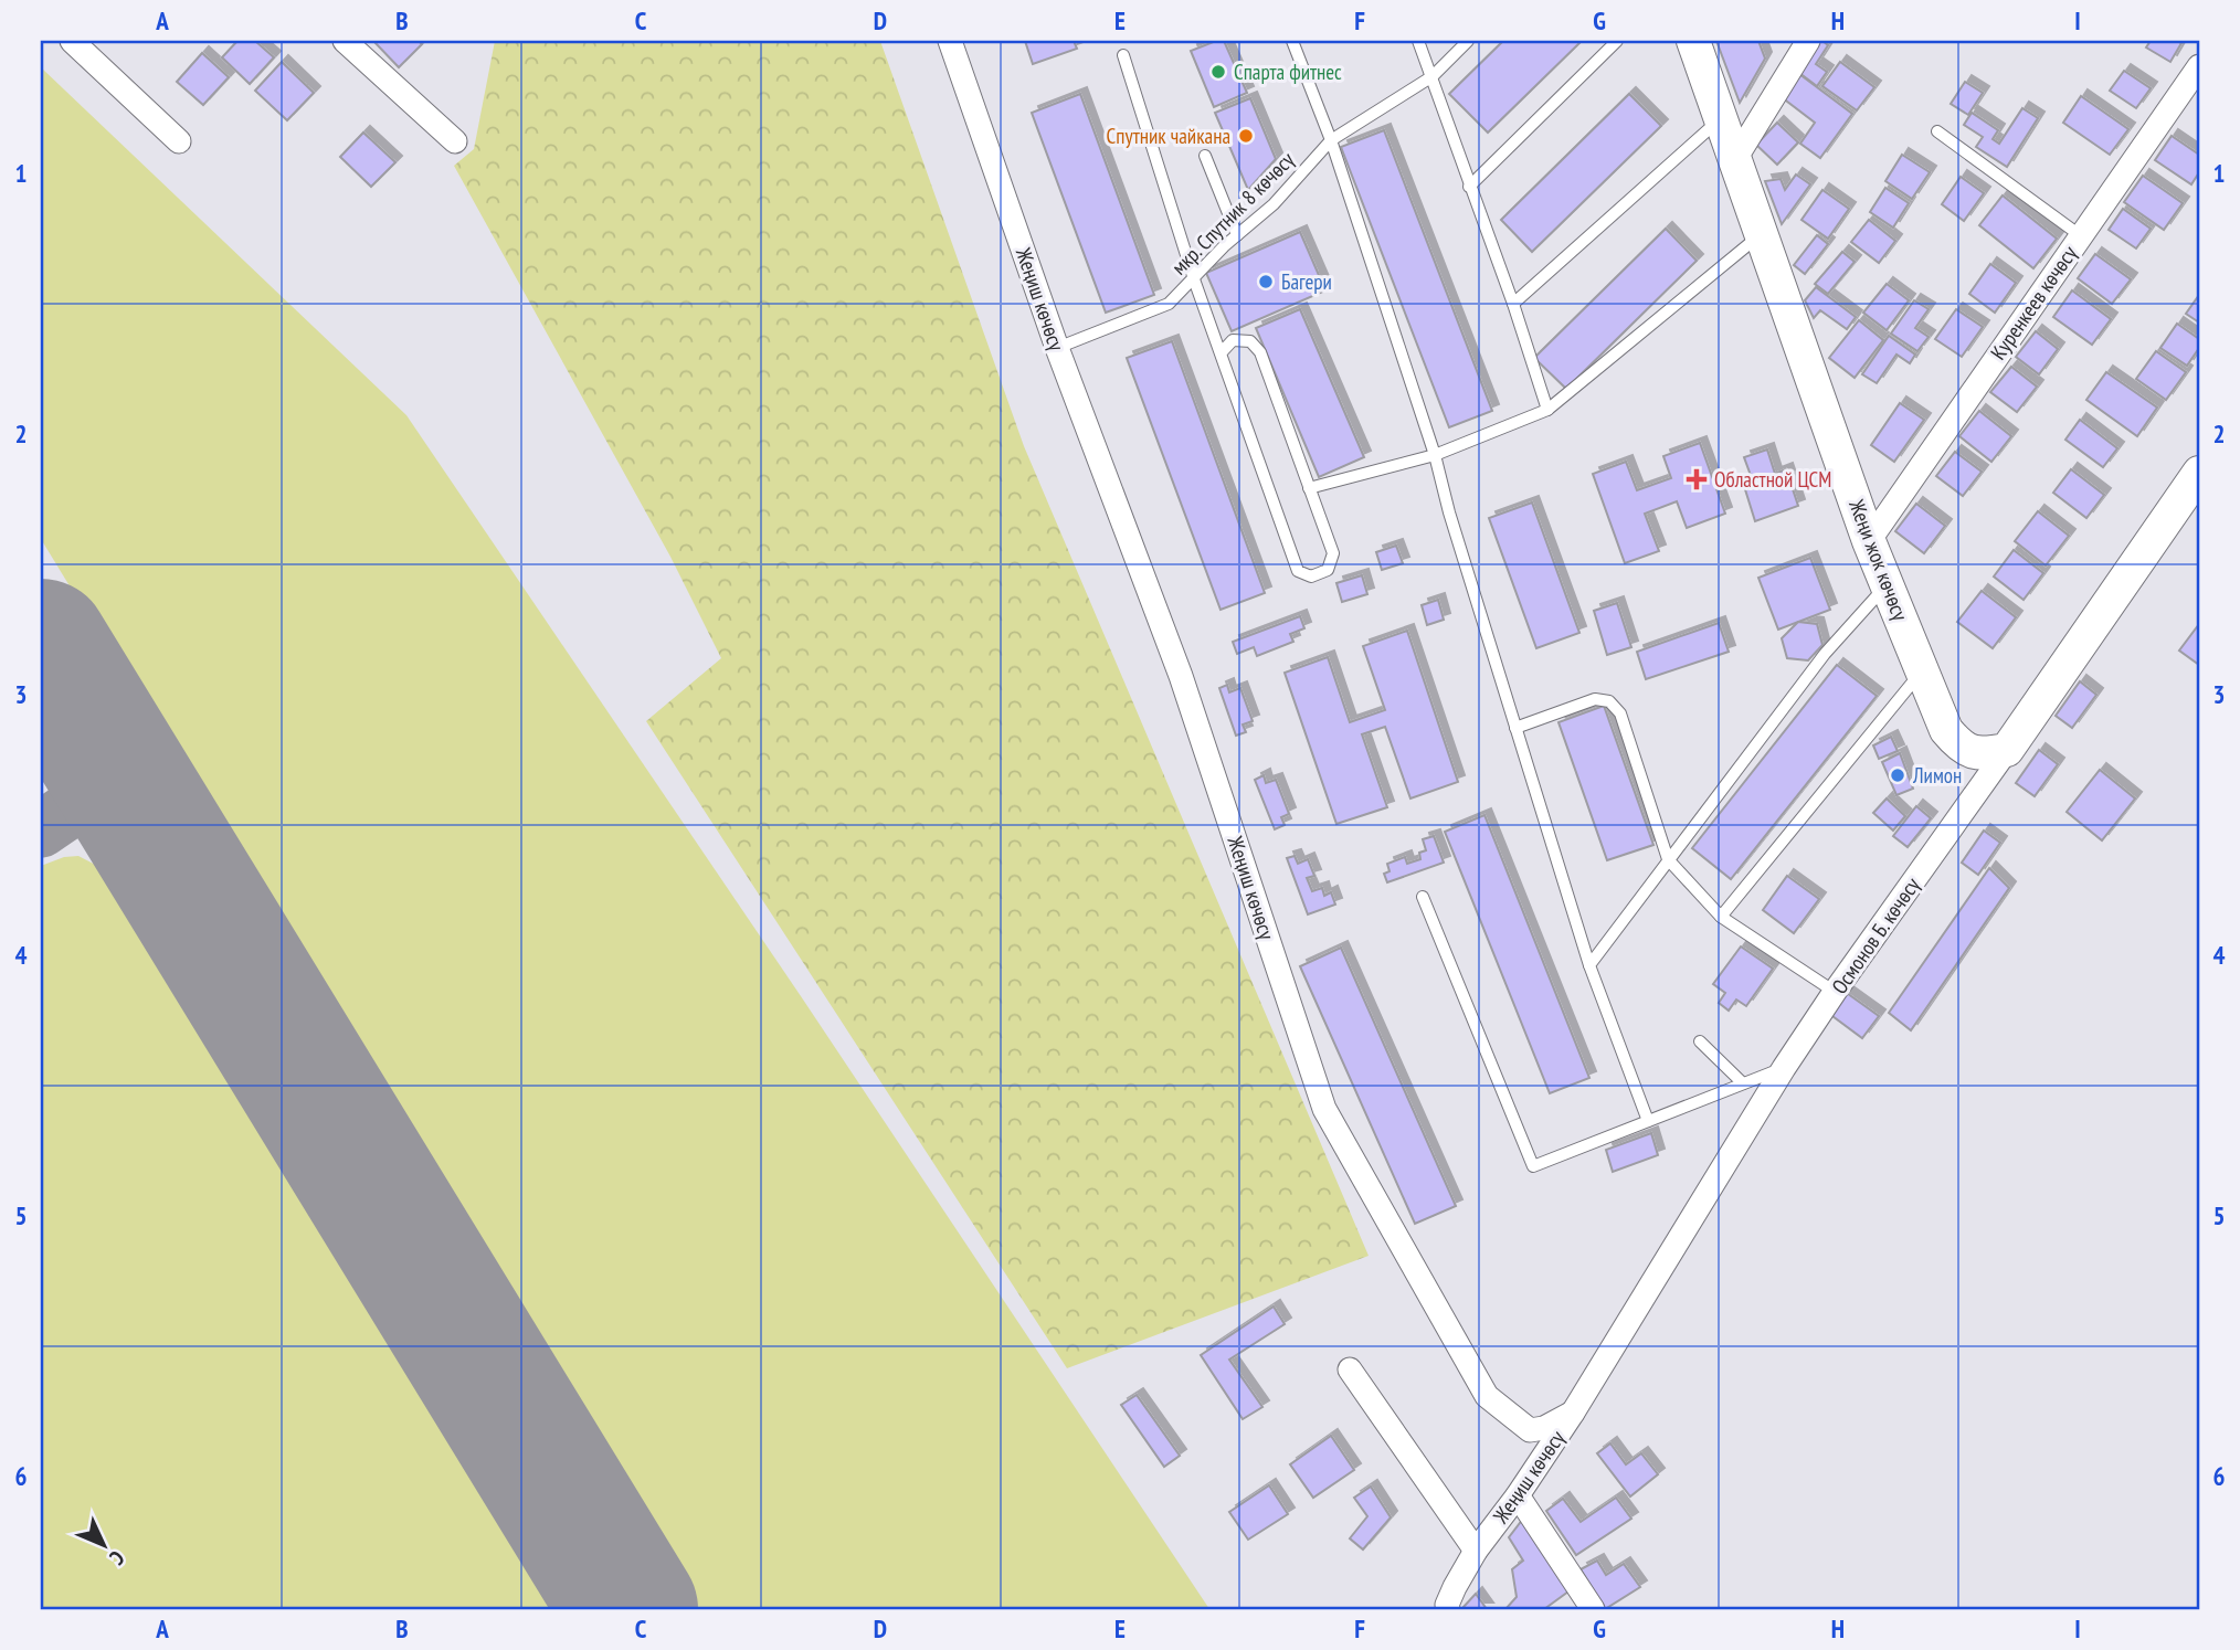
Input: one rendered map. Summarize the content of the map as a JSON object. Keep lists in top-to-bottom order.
{
  "streets": {
    "main road": ["Жеңи жок көчөсү", "Осмонов Б. көчөсү"],
    "street": ["Жеңиш көчөсү", "Куренкеев көчөсү"],
    "lane": ["мкр. Спутник 8 көчөсү"]
  },
  "crossings": [
    ["мкр. Спутник 8 көчөсү", "Жеңиш көчөсү"],
    ["Жеңиш көчөсү", "Осмонов Б. көчөсү"],
    ["Куренкеев көчөсү", "Жеңи жок көчөсү"],
    ["Жеңи жок көчөсү", "Осмонов Б. көчөсү"]
  ],
  "places": {
    "other": [
      "Спарта фитнес",
      "Спутник чайкана",
      "Багери",
      "Лимон"
    ],
    "health": ["Областной ЦСМ"]
  },
  "north": "bottom right",
  "grid": {
    "columns": [
      "A",
      "B",
      "C",
      "D",
      "E",
      "F",
      "G",
      "H",
      "I"
    ],
    "rows": [
      "1",
      "2",
      "3",
      "4",
      "5",
      "6"
    ]
  }
}
